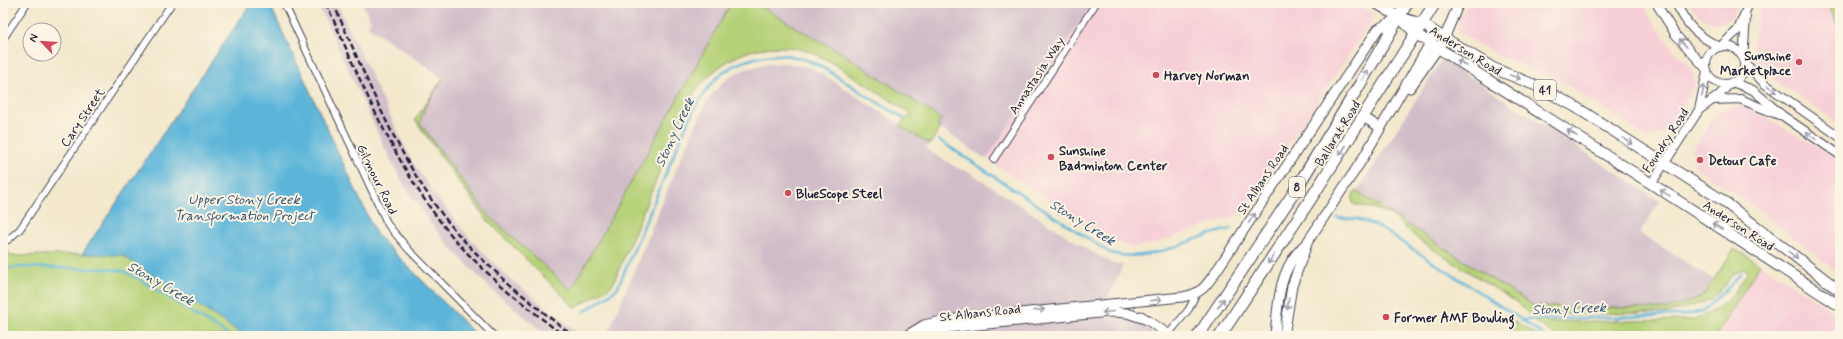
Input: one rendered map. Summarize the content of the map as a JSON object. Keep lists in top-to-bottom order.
{
  "streets": {
    "highway": ["Ballarat Road", "8"],
    "main road": ["Anderson Road", "41", "St Albans Road"],
    "street": [
      "Annastasia Way",
      "Cary Street",
      "Foundry Road",
      "Gilmour Road"
    ]
  },
  "crossings": [
    ["Anderson Road", "41"],
    ["Anderson Road", "Ballarat Road"],
    ["Anderson Road", "Foundry Road"],
    ["Anderson Road", "St Albans Road"],
    ["41", "Ballarat Road"],
    ["41", "St Albans Road"],
    ["Ballarat Road", "St Albans Road"]
  ],
  "water": ["Stony Creek", "Upper Stony Creek Transformation Project"],
  "places": [
    "Sunshine Marketplace",
    "Harvey Norman",
    "Sunshine Badminton Center",
    "Detour Cafe",
    "BlueScope Steel",
    "Former AMF Bowling"
  ],
  "north": "top left"
}
